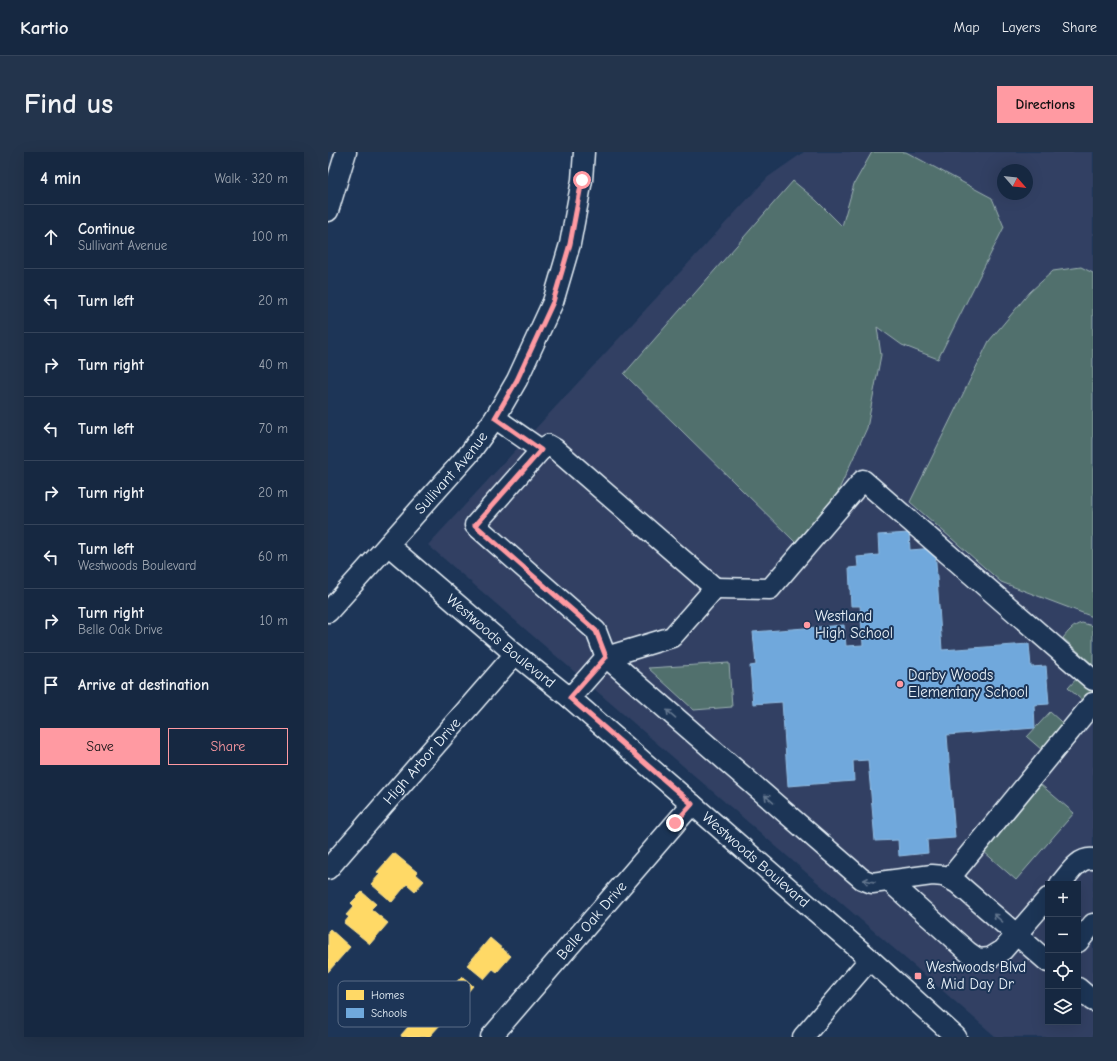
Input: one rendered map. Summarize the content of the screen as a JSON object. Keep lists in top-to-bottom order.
{
  "streets": {
    "street": [
      "Sullivant Avenue",
      "Westwoods Boulevard",
      "High Arbor Drive",
      "Belle Oak Drive"
    ]
  },
  "crossings": [
    ["Sullivant Avenue", "Westwoods Boulevard"],
    ["Westwoods Boulevard", "High Arbor Drive"],
    ["Westwoods Boulevard", "Belle Oak Drive"]
  ],
  "places": {
    "other": ["Westland High School", "Darby Woods Elementary School"],
    "transit": ["Westwoods Blvd & Mid Day Dr"]
  },
  "legend": ["Homes", "Schools"],
  "north": "bottom right",
  "page": {
    "header": "Kartio",
    "nav": ["Map", "Layers", "Share"],
    "buttons": [
      "Directions",
      ["Save", "Share"]
    ],
    "title": "Find us",
    "heading": ["4 min", "Walk · 320 m"],
    "list": [
      ["Continue", "Sullivant Avenue", "100 m"],
      ["Turn left", "20 m"],
      ["Turn right", "40 m"],
      ["Turn left", "70 m"],
      ["Turn right", "20 m"],
      ["Turn left", "Westwoods Boulevard", "60 m"],
      ["Turn right", "Belle Oak Drive", "10 m"],
      "Arrive at destination"
    ],
    "map_buttons": ["+", "−"]
  }
}
